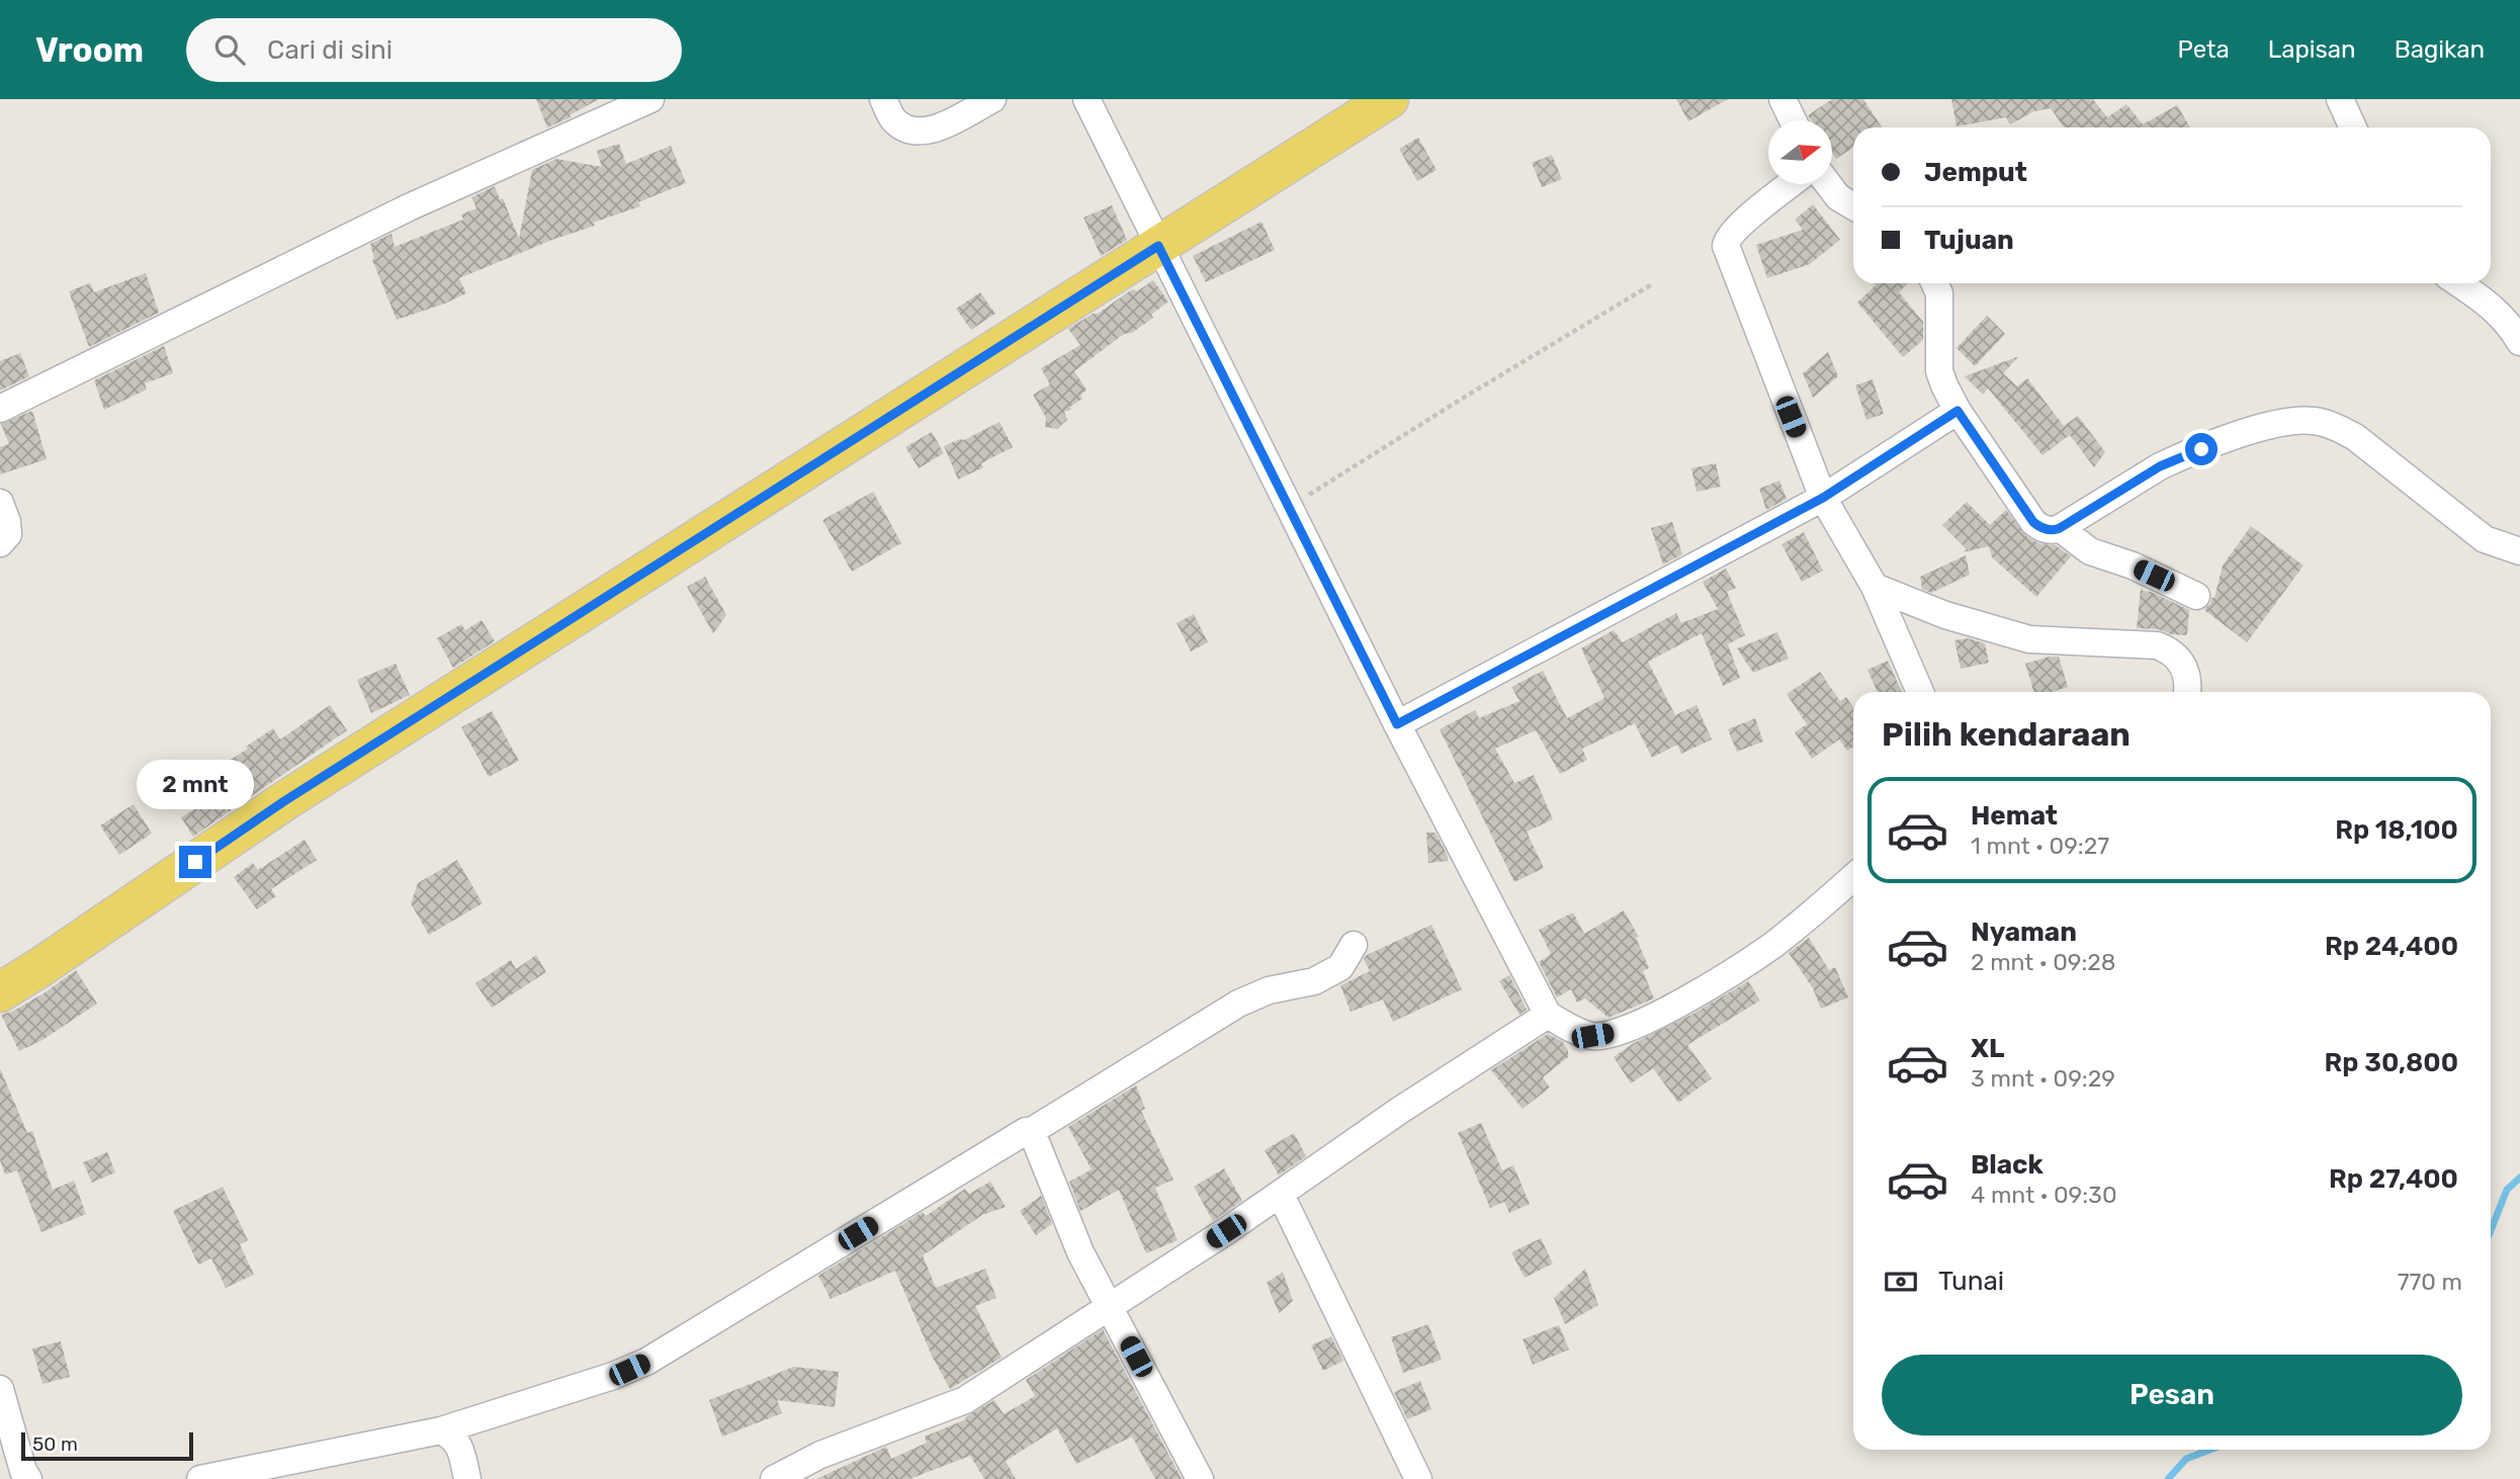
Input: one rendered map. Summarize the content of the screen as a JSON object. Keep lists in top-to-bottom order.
{
  "scale_bar": "50 m",
  "north": "right",
  "page": {
    "header": "Vroom",
    "search": "Cari di sini",
    "nav": ["Peta", "Lapisan", "Bagikan"],
    "banner": ["Jemput", "Tujuan"],
    "heading": "Pilih kendaraan",
    "bubble": "2 mnt",
    "list": [
      {
        "name": "Hemat",
        "note": "1 mnt · 09:27",
        "value": "Rp 18,100"
      },
      {
        "name": "Nyaman",
        "note": "2 mnt · 09:28",
        "value": "Rp 24,400"
      },
      {
        "name": "XL",
        "note": "3 mnt · 09:29",
        "value": "Rp 30,800"
      },
      {
        "name": "Black",
        "note": "4 mnt · 09:30",
        "value": "Rp 27,400"
      }
    ],
    "pay": ["Tunai", "770 m"],
    "buttons": "Pesan",
    "scale": "50 m"
  }
}
